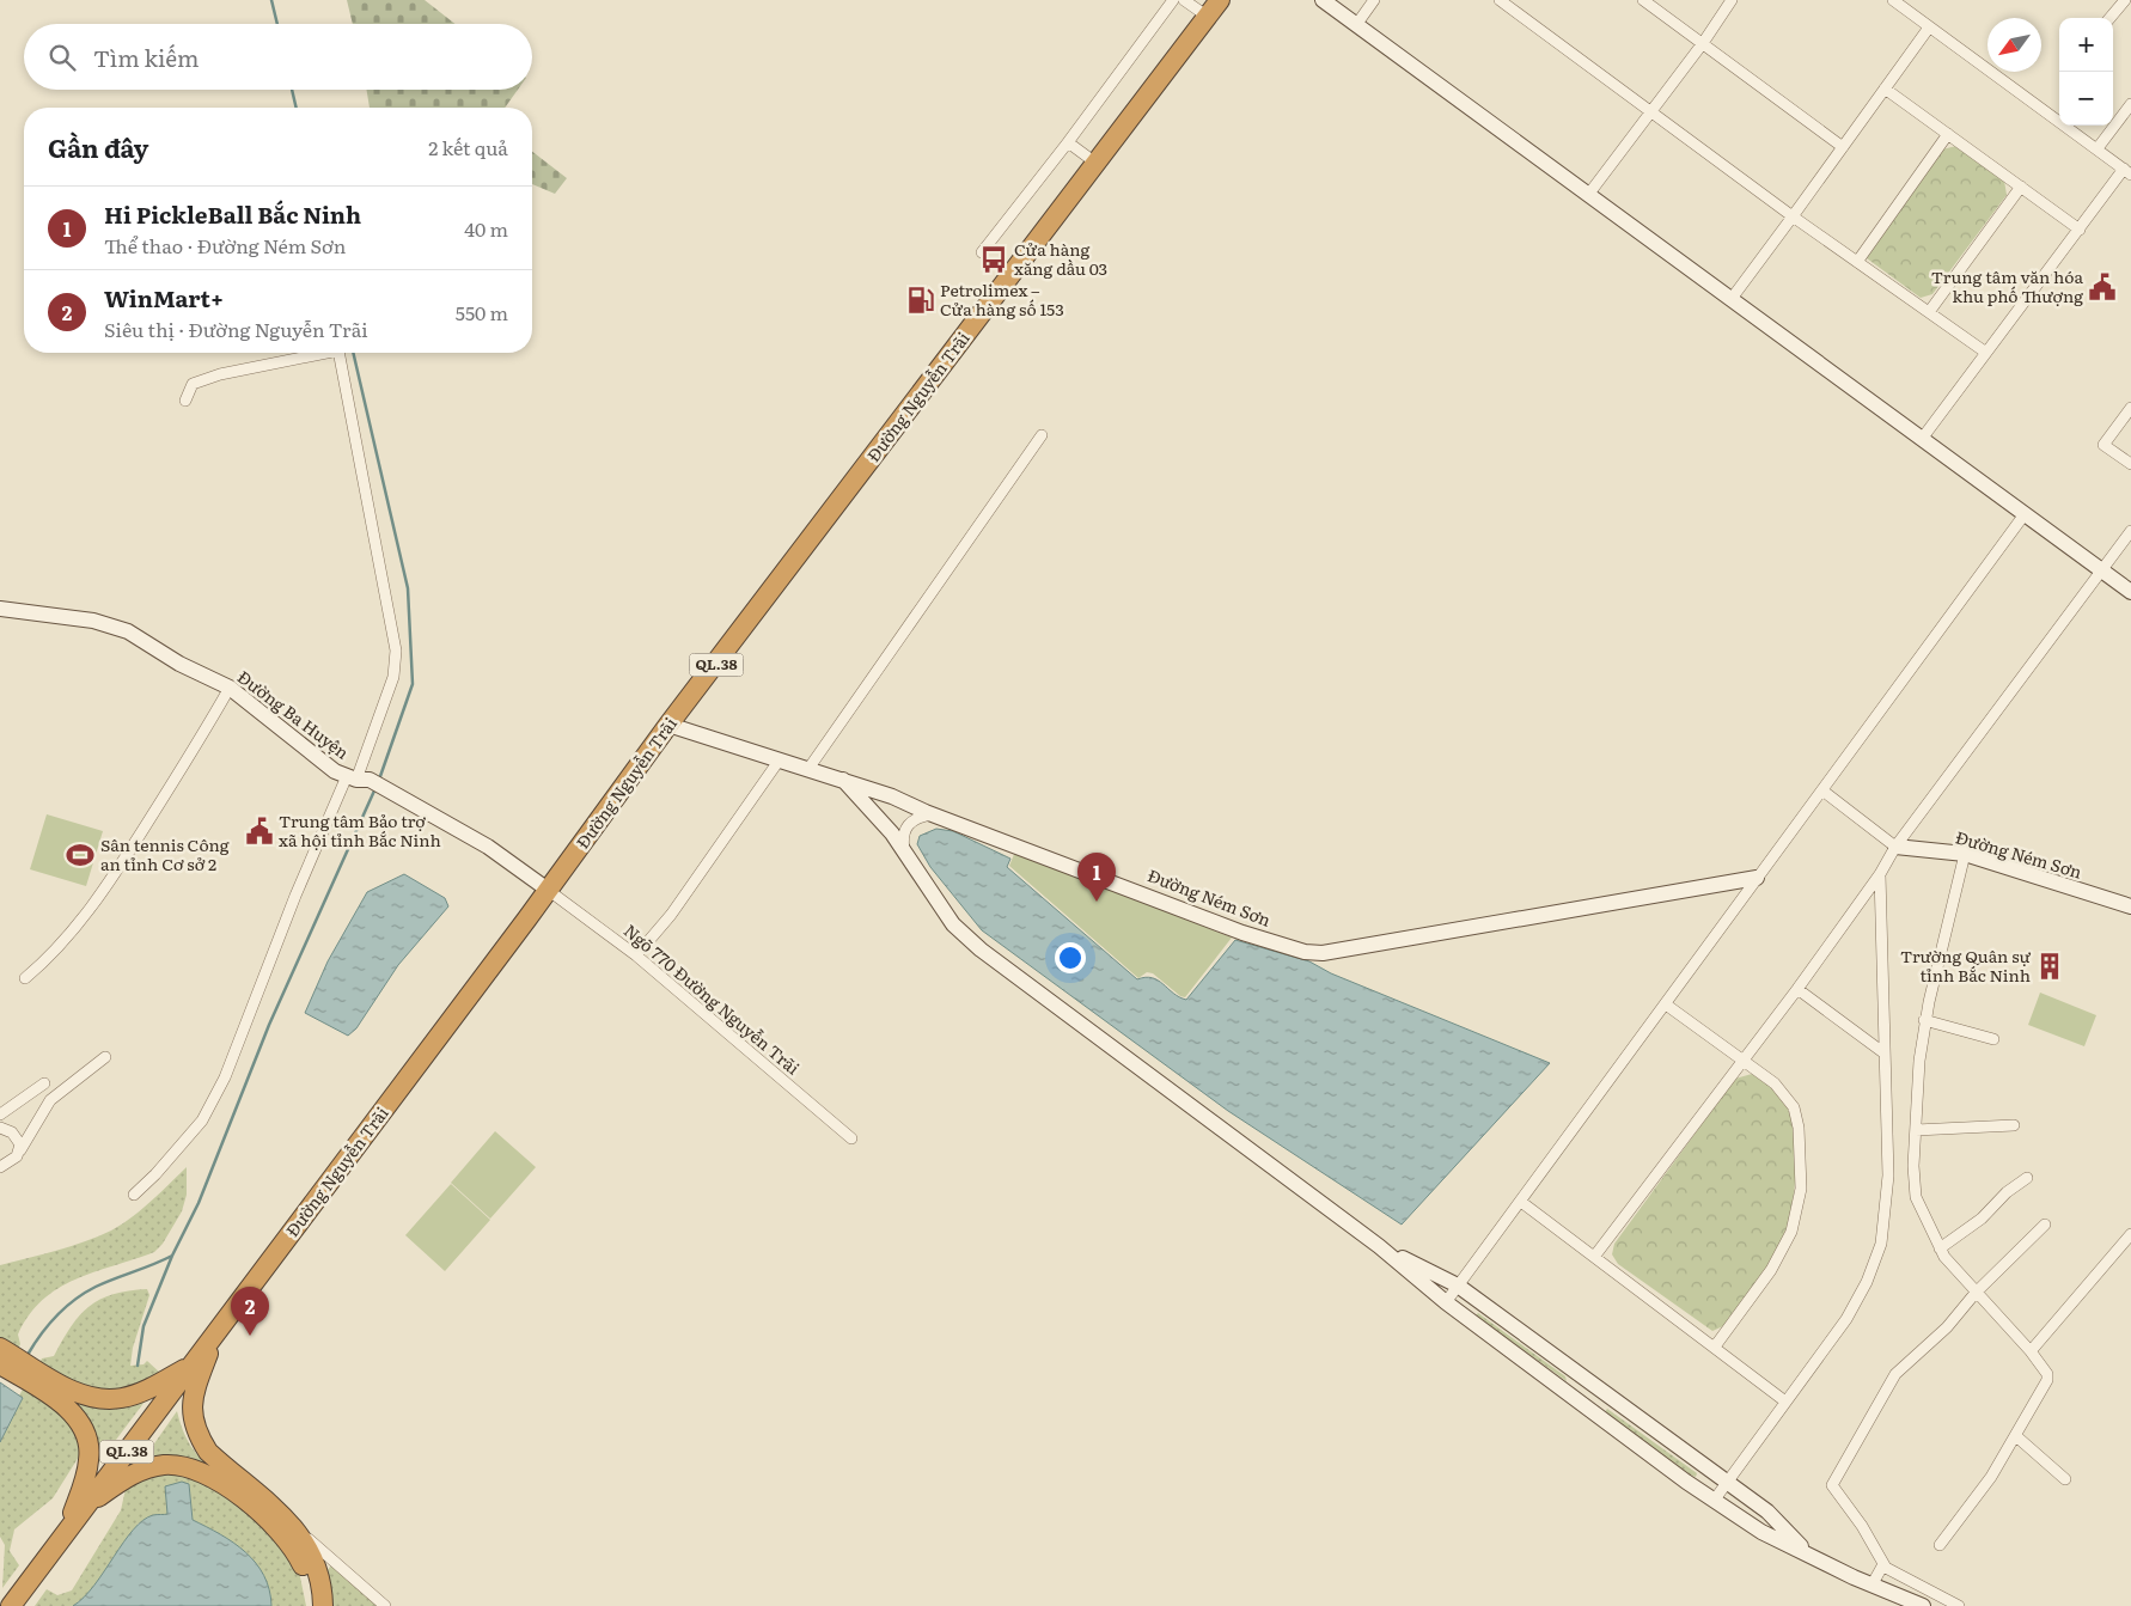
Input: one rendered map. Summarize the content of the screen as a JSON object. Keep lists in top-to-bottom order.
{
  "streets": {
    "highway": ["Đường Nguyễn Trãi", "QL.38"],
    "street": ["Đường Ba Huyện", "Đường Ném Sơn", "Ngõ 770 Đường Nguyễn Trãi"]
  },
  "crossings": [
    ["Đường Nguyễn Trãi", "Đường Ba Huyện"],
    ["Đường Nguyễn Trãi", "Đường Ném Sơn"],
    ["Đường Nguyễn Trãi", "Ngõ 770 Đường Nguyễn Trãi"],
    ["Đường Ba Huyện", "Ngõ 770 Đường Nguyễn Trãi"]
  ],
  "places": {
    "bus stop": ["Cửa hàng xăng dầu 03"],
    "public building": ["Trung tâm văn hóa khu phố Thượng", "Trung tâm Bảo trợ xã hội tỉnh Bắc Ninh"],
    "fuel station": ["Petrolimex – Cửa hàng số 153"],
    "sports": ["Sân tennis Công an tỉnh Cơ sở 2"],
    "building": ["Trường Quân sự tỉnh Bắc Ninh"]
  },
  "north": "bottom left",
  "page": {
    "map_buttons": ["+", "−"],
    "search": "Tìm kiếm",
    "heading": ["Gần đây", "2 kết quả"],
    "list": [
      {
        "mark": "1",
        "name": "Hi PickleBall Bắc Ninh",
        "note": "Thể thao · Đường Ném Sơn",
        "value": "40 m"
      },
      {
        "mark": "2",
        "name": "WinMart+",
        "note": "Siêu thị · Đường Nguyễn Trãi",
        "value": "550 m"
      }
    ],
    "pins": ["1", "2"]
  }
}
